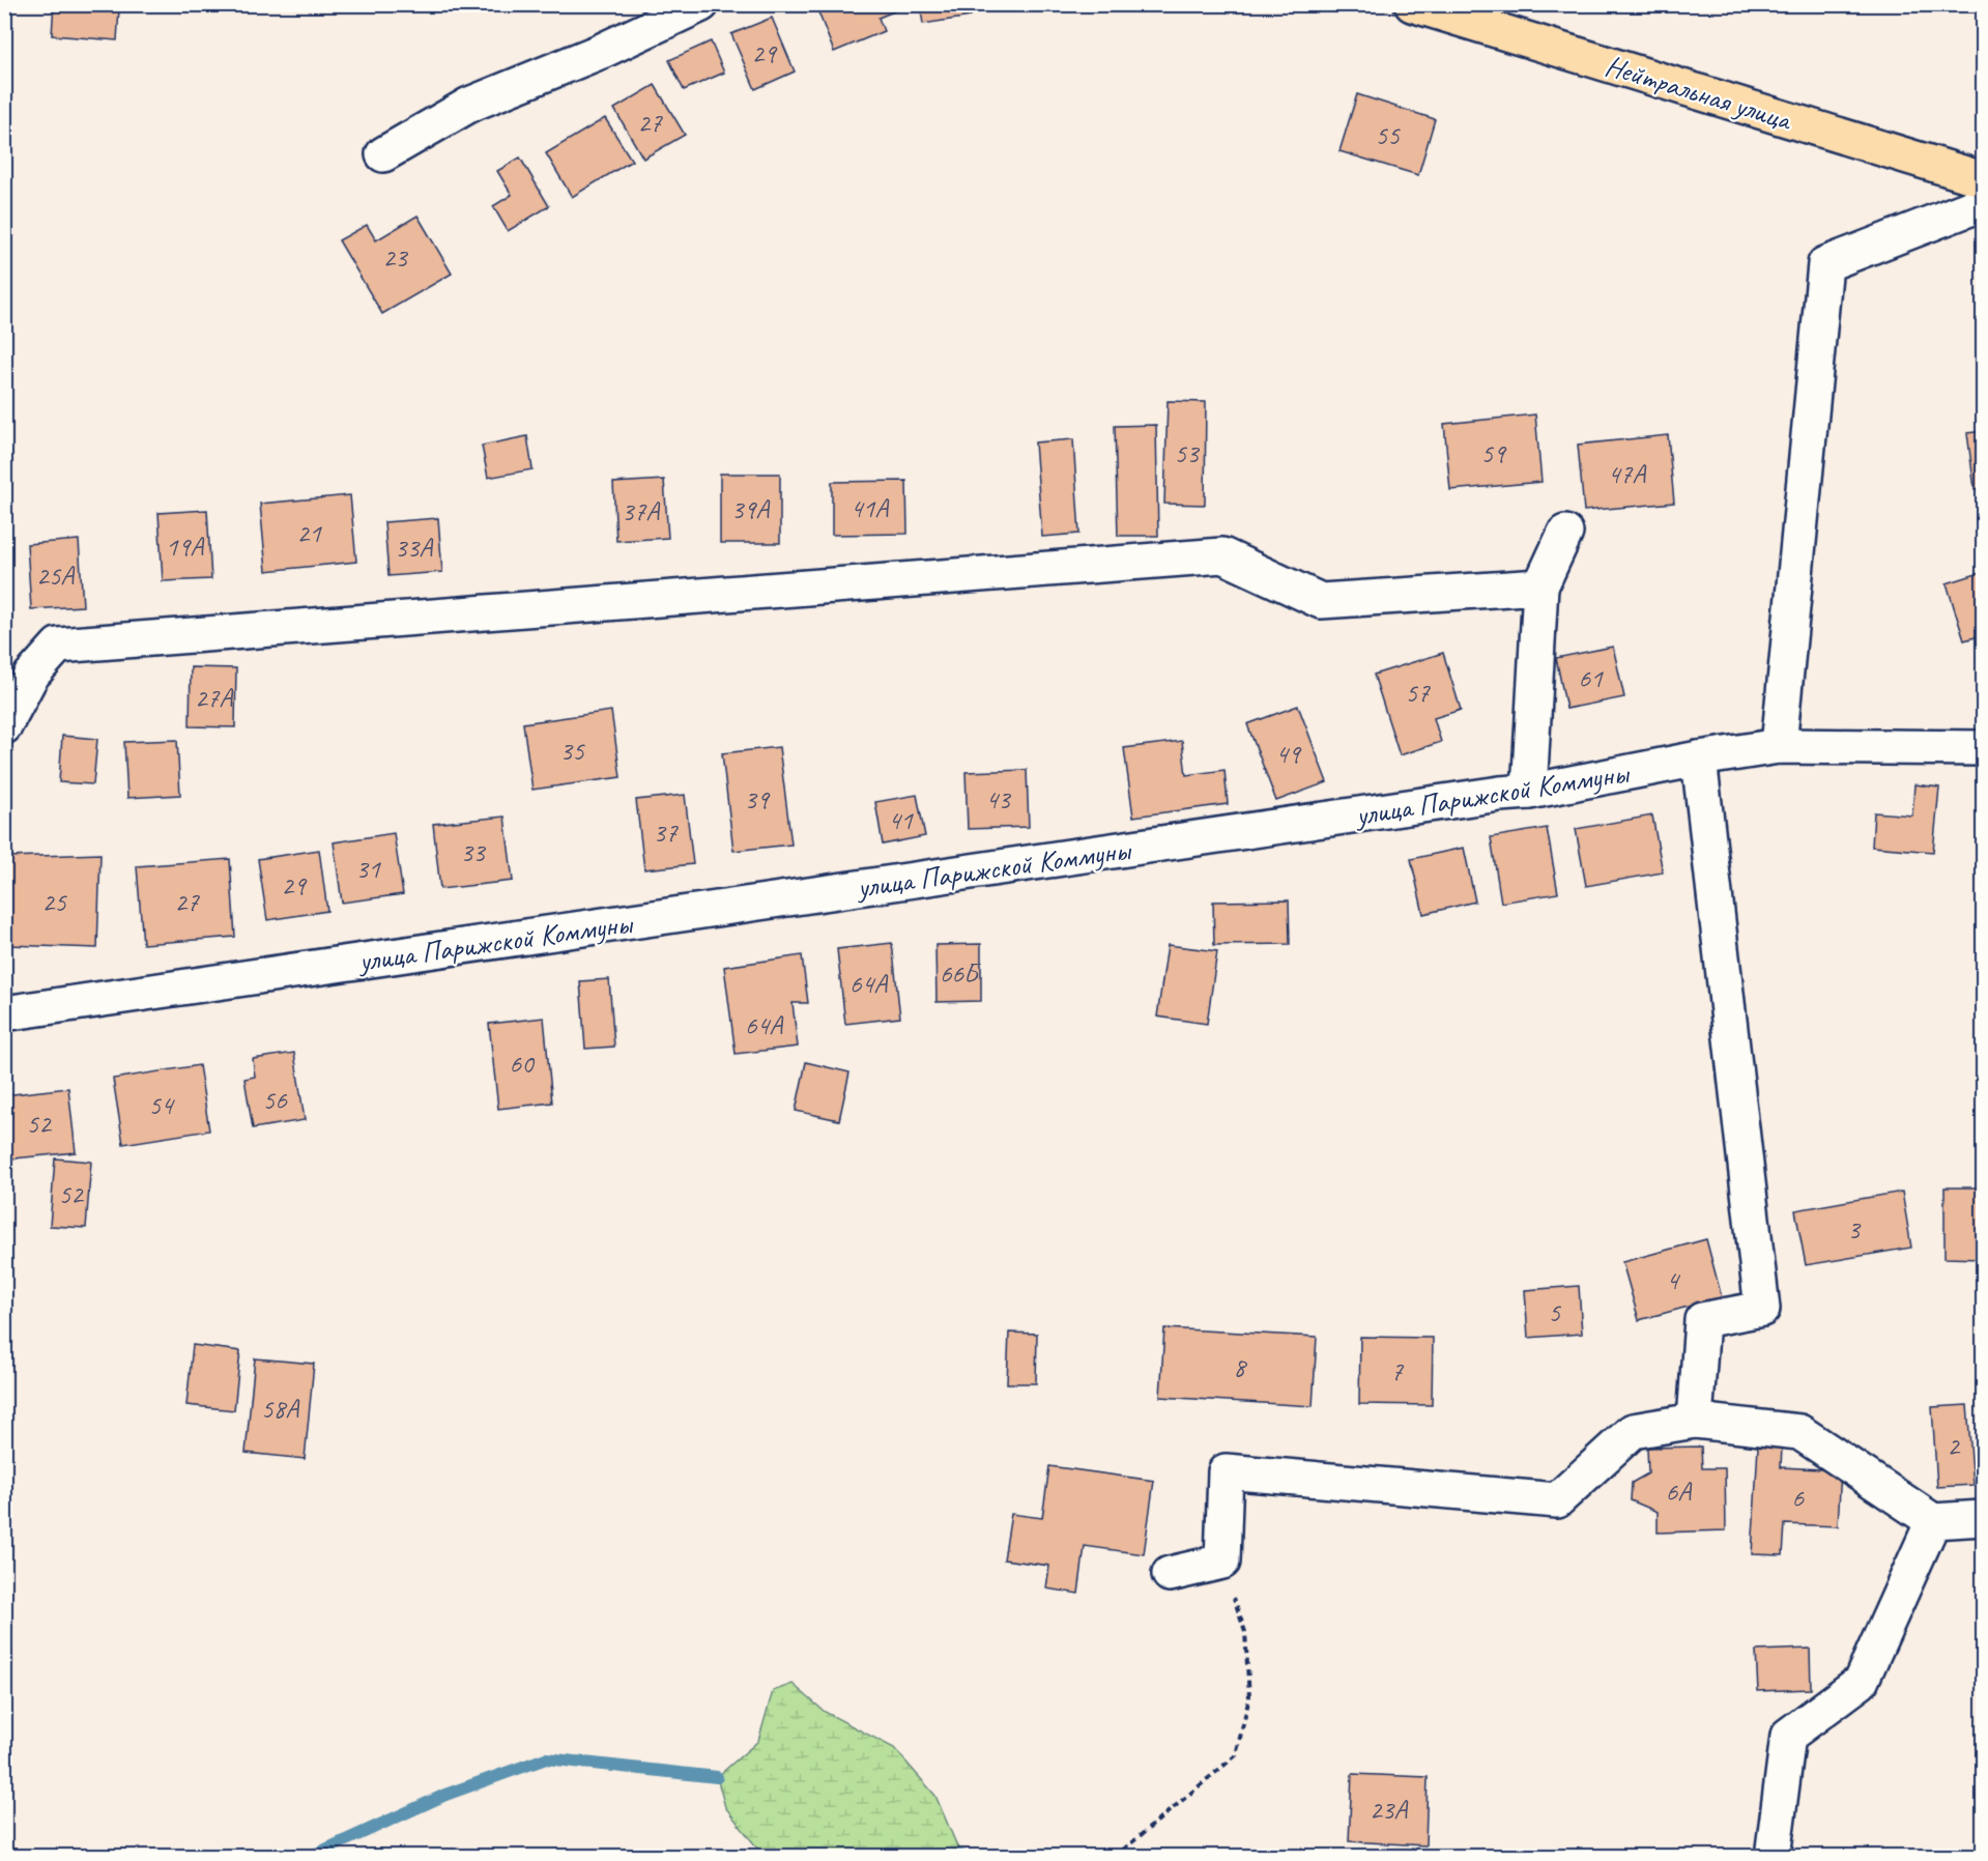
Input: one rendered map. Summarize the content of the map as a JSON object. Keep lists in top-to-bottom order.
{
  "streets": {
    "main road": ["Нейтральная улица"],
    "street": ["улица Парижской Коммуны"]
  },
  "house_numbers": [
    "29",
    "27",
    "55",
    "23",
    "53",
    "59",
    "47А",
    "41А",
    "39А",
    "37А",
    "21",
    "19А",
    "33А",
    "25А",
    "61",
    "57",
    "27А",
    "35",
    "49",
    "39",
    "43",
    "41",
    "37",
    "33",
    "31",
    "29",
    "25",
    "27",
    "66Б",
    "64А",
    "64А",
    "60",
    "56",
    "54",
    "52",
    "52",
    "3",
    "4",
    "5",
    "8",
    "7",
    "58А",
    "2",
    "6А",
    "6",
    "23А"
  ]
}
